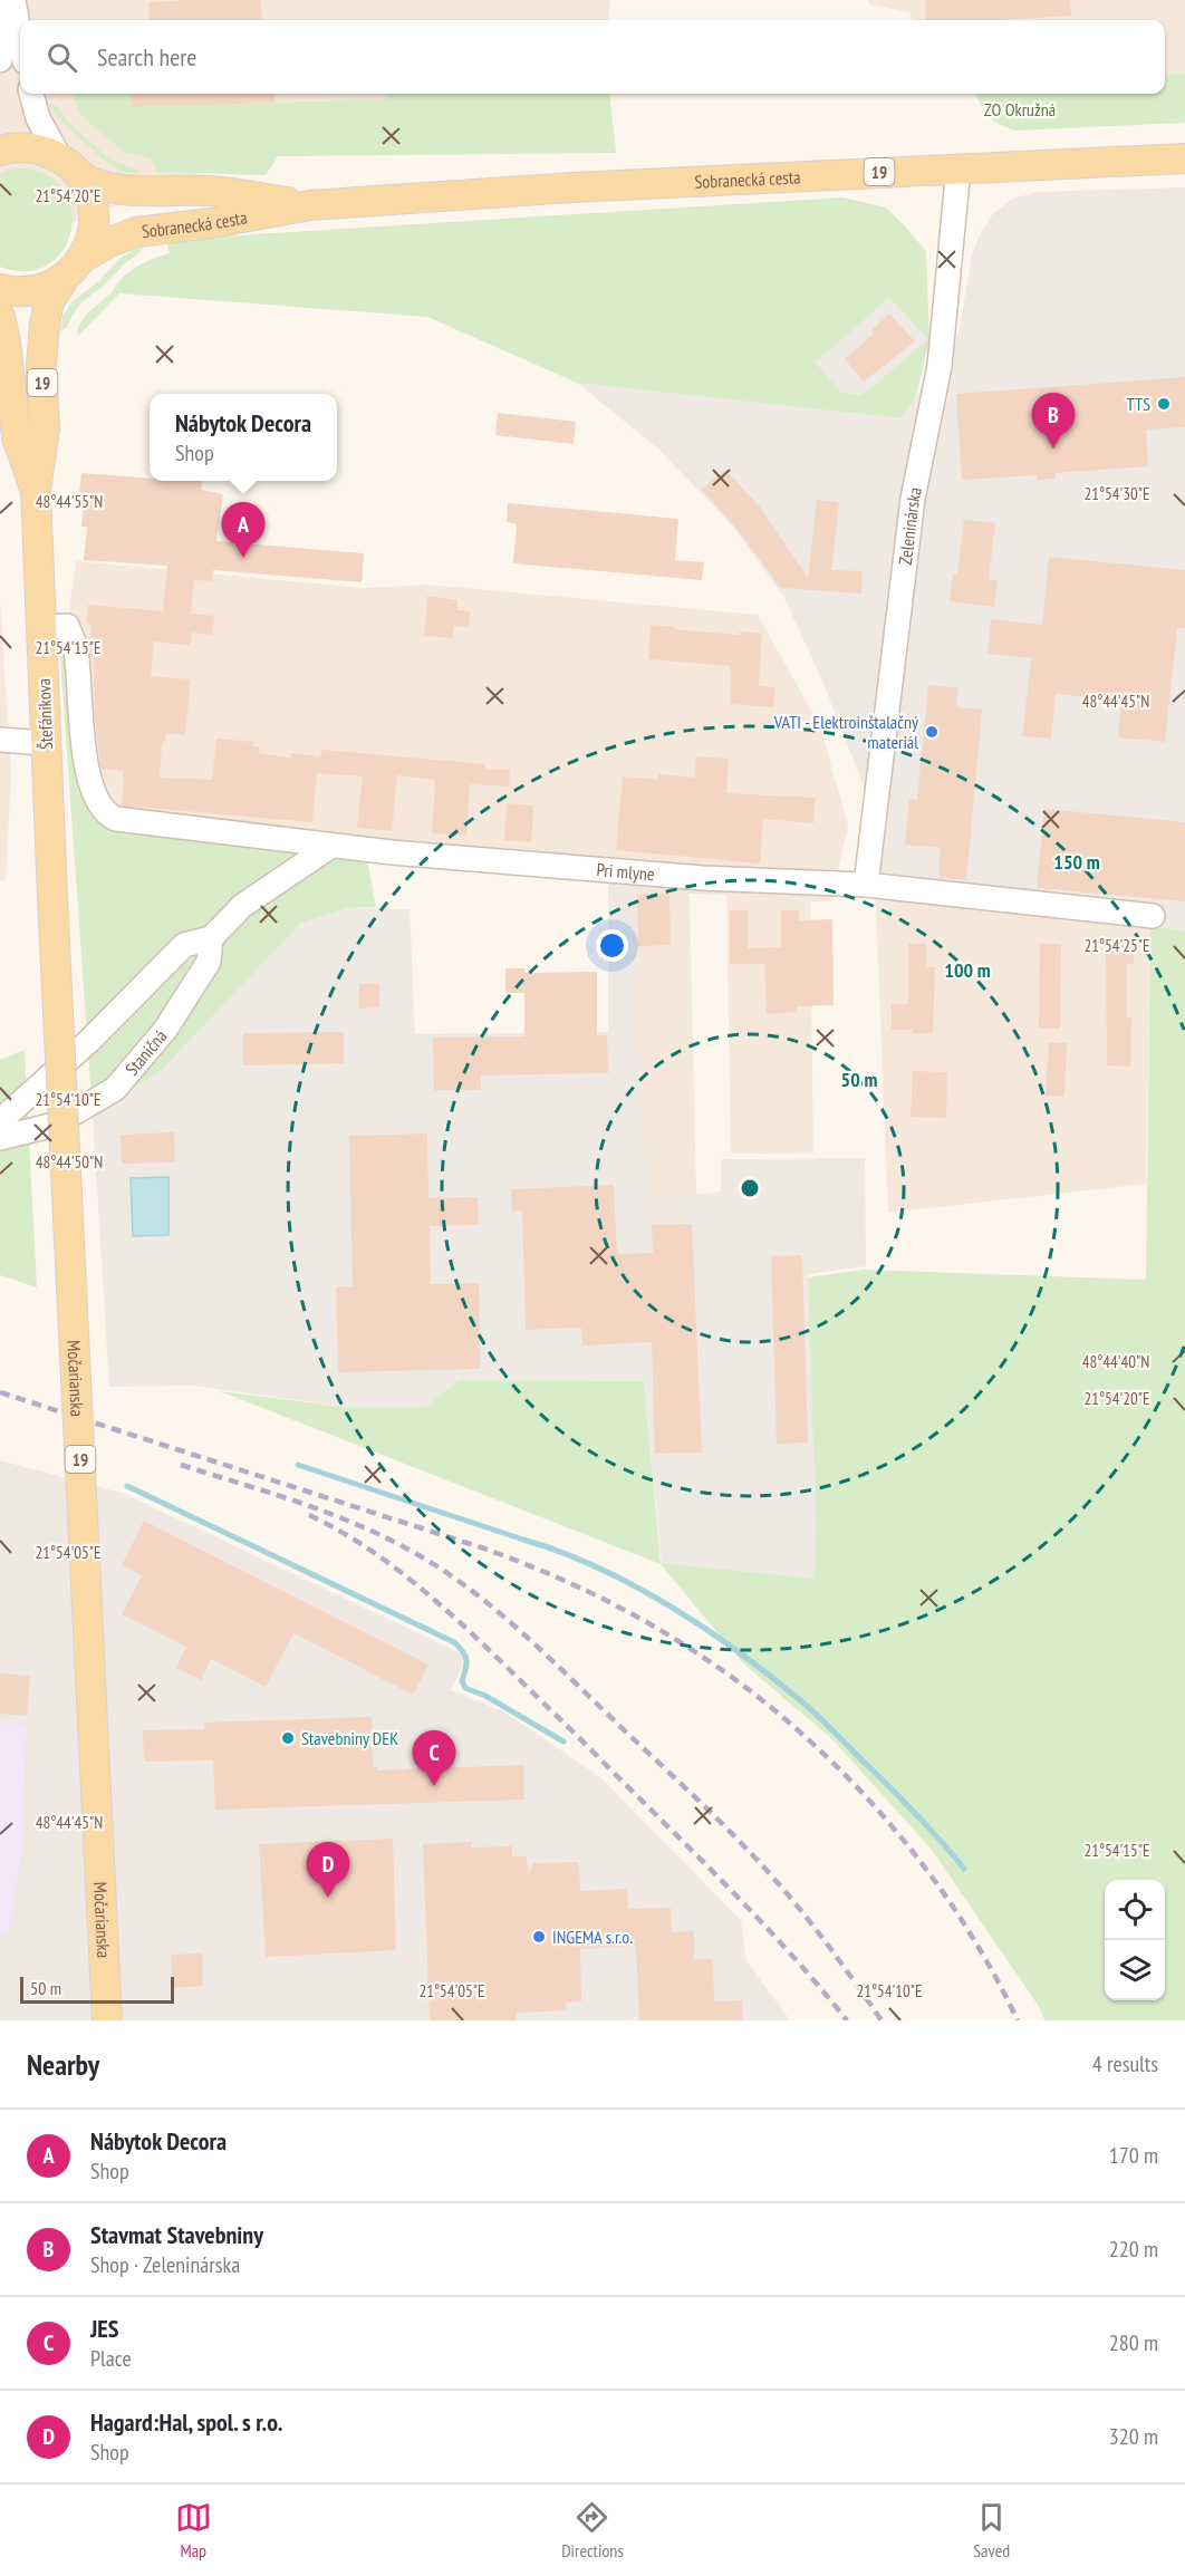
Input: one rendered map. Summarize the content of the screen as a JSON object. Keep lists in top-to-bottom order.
{
  "streets": {
    "main road": [
      "19",
      "Sobranecká cesta",
      "Štefánikova",
      "Močarianska"
    ],
    "street": ["Zeleninárska", "Pri mlyne", "Staničná"]
  },
  "crossings": [
    ["19", "Sobranecká cesta"],
    ["19", "Štefánikova"],
    ["Sobranecká cesta", "Zeleninárska"],
    ["Zeleninárska", "Pri mlyne"],
    ["Štefánikova", "Pri mlyne"],
    ["Štefánikova", "Močarianska"]
  ],
  "parks": ["ZO Okružná"],
  "places": [
    "TTS",
    "VATI - Elektroinštalačný materiál",
    "Stavebniny DEK",
    "INGEMA s.r.o."
  ],
  "scale_bar": "50 m",
  "page": {
    "search": "Search here",
    "pins": [
      "B",
      "A",
      "C",
      "D"
    ],
    "popup": ["Nábytok Decora", "Shop"],
    "scale": "50 m",
    "heading": ["Nearby", "4 results"],
    "list": [
      {
        "mark": "A",
        "name": "Nábytok Decora",
        "note": "Shop",
        "value": "170 m"
      },
      {
        "mark": "B",
        "name": "Stavmat Stavebniny",
        "note": "Shop · Zeleninárska",
        "value": "220 m"
      },
      {
        "mark": "C",
        "name": "JES",
        "note": "Place",
        "value": "280 m"
      },
      {
        "mark": "D",
        "name": "Hagard:Hal, spol. s r.o.",
        "note": "Shop",
        "value": "320 m"
      }
    ],
    "nav": ["Map", "Directions", "Saved"]
  },
  "coordinates": [
    "21°54'20\"E",
    "21°54'30\"E",
    "48°44'55\"N",
    "21°54'15\"E",
    "48°44'45\"N",
    "21°54'25\"E",
    "21°54'10\"E",
    "48°44'50\"N",
    "48°44'40\"N",
    "21°54'05\"E"
  ],
  "rings": ["150 m", "100 m", "50 m"]
}
